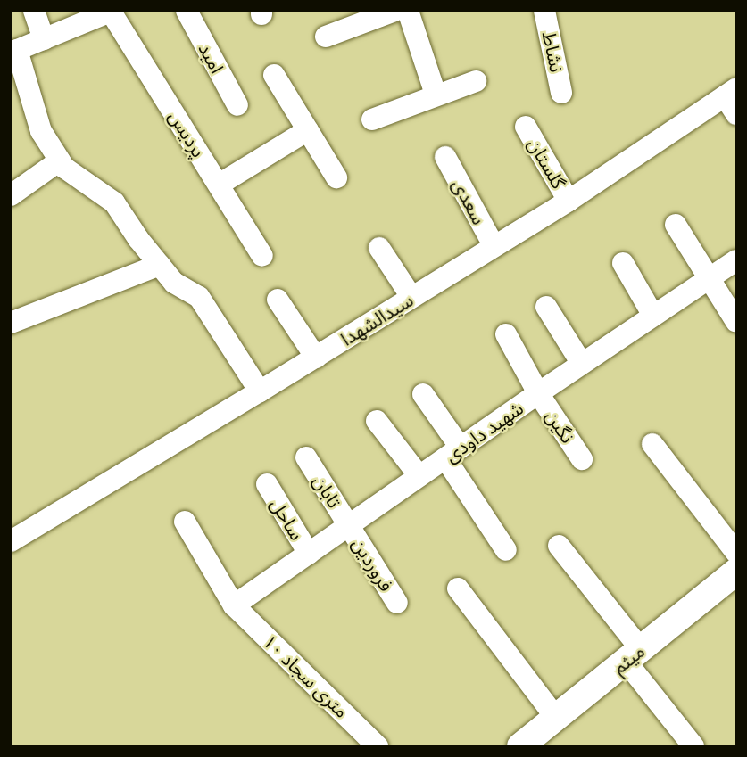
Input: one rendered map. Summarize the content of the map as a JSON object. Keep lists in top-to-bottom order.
{
  "streets": {
    "main road": ["میثم"],
    "street": [
      "نشاط",
      "امید",
      "پردیس",
      "گلستان",
      "سعدی",
      "سیدالشهدا",
      "نگین",
      "شهید داودی",
      "تابان",
      "ساحل",
      "فروردین",
      "۱۰ متری سجاد"
    ]
  },
  "crossings": [
    ["گلستان", "سیدالشهدا"],
    ["سعدی", "سیدالشهدا"],
    ["نگین", "شهید داودی"],
    ["شهید داودی", "تابان"],
    ["شهید داودی", "ساحل"],
    ["شهید داودی", "فروردین"],
    ["شهید داودی", "۱۰ متری سجاد"],
    ["تابان", "فروردین"]
  ]
}
